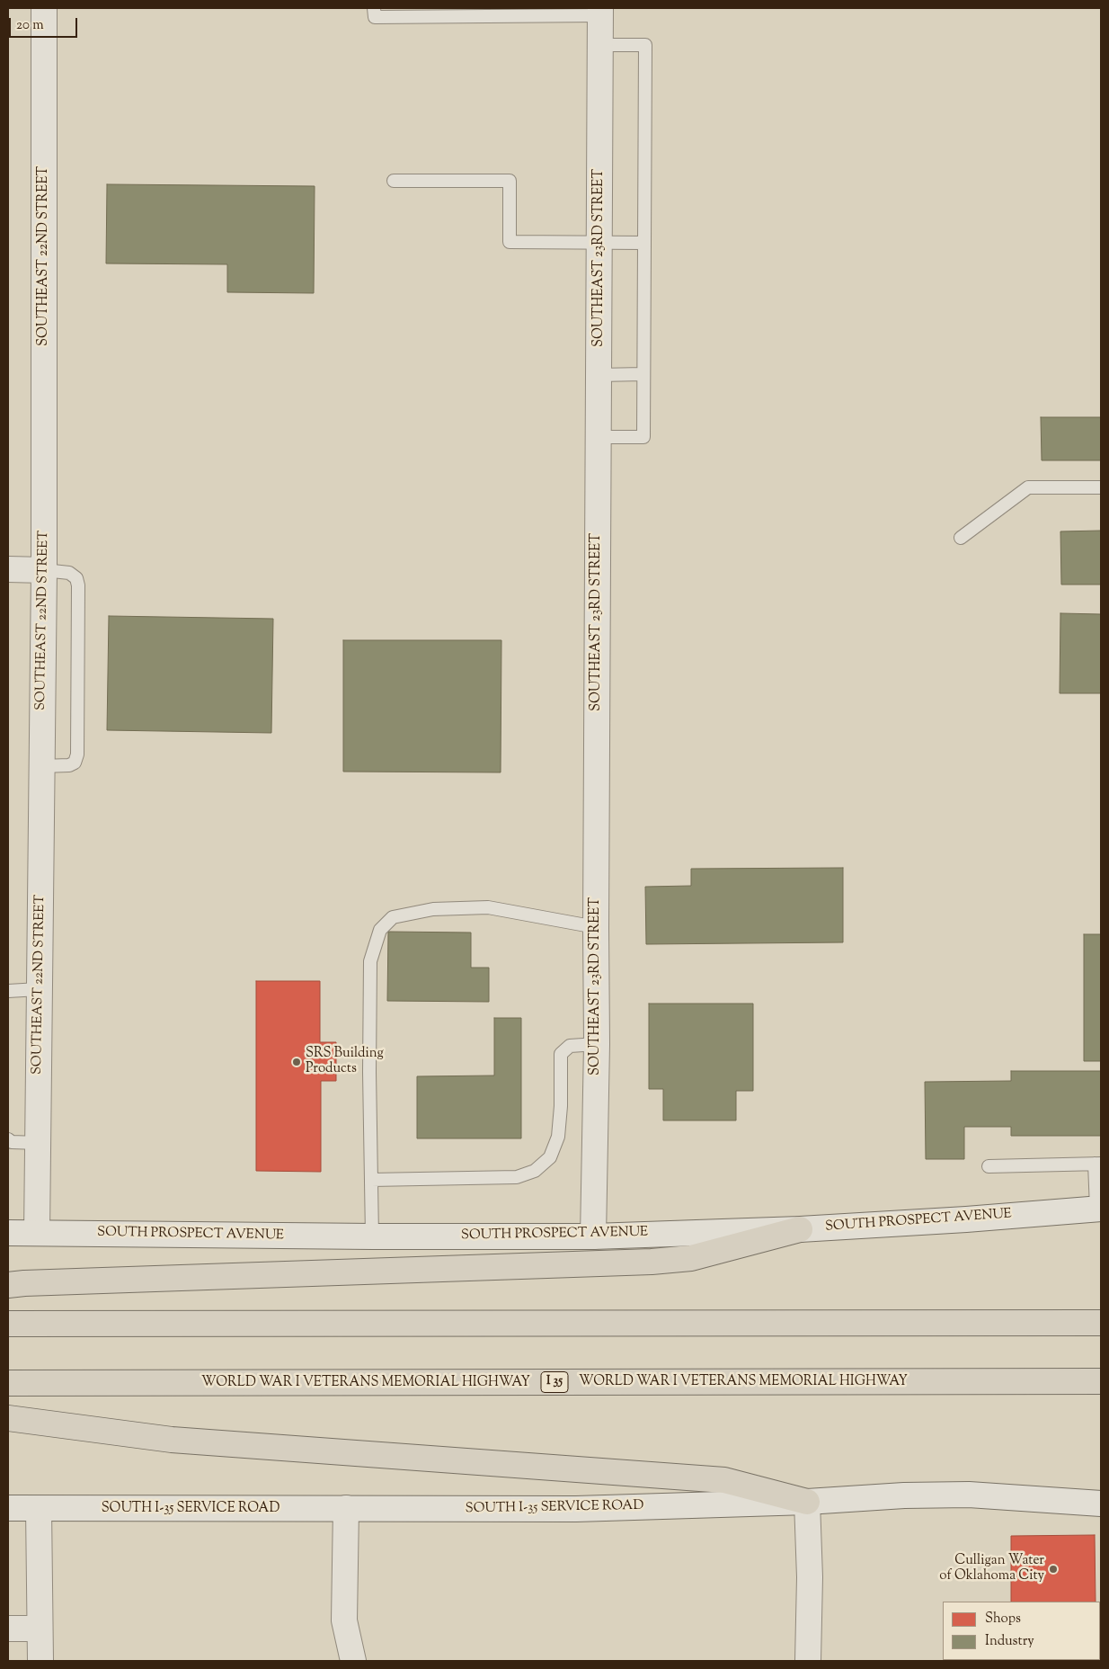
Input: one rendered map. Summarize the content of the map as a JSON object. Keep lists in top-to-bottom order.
{
  "streets": {
    "highway": ["I 35", "WORLD WAR I VETERANS MEMORIAL HIGHWAY"],
    "street": [
      "SOUTHEAST 22ND STREET",
      "SOUTHEAST 23RD STREET",
      "SOUTH PROSPECT AVENUE",
      "SOUTH I-35 SERVICE ROAD"
    ]
  },
  "crossings": [
    ["SOUTHEAST 22ND STREET", "SOUTH PROSPECT AVENUE"],
    ["SOUTHEAST 23RD STREET", "SOUTH PROSPECT AVENUE"]
  ],
  "places": ["SRS Building Products", "Culligan Water of Oklahoma City"],
  "legend": ["Shops", "Industry"],
  "scale_bar": "20 m"
}
